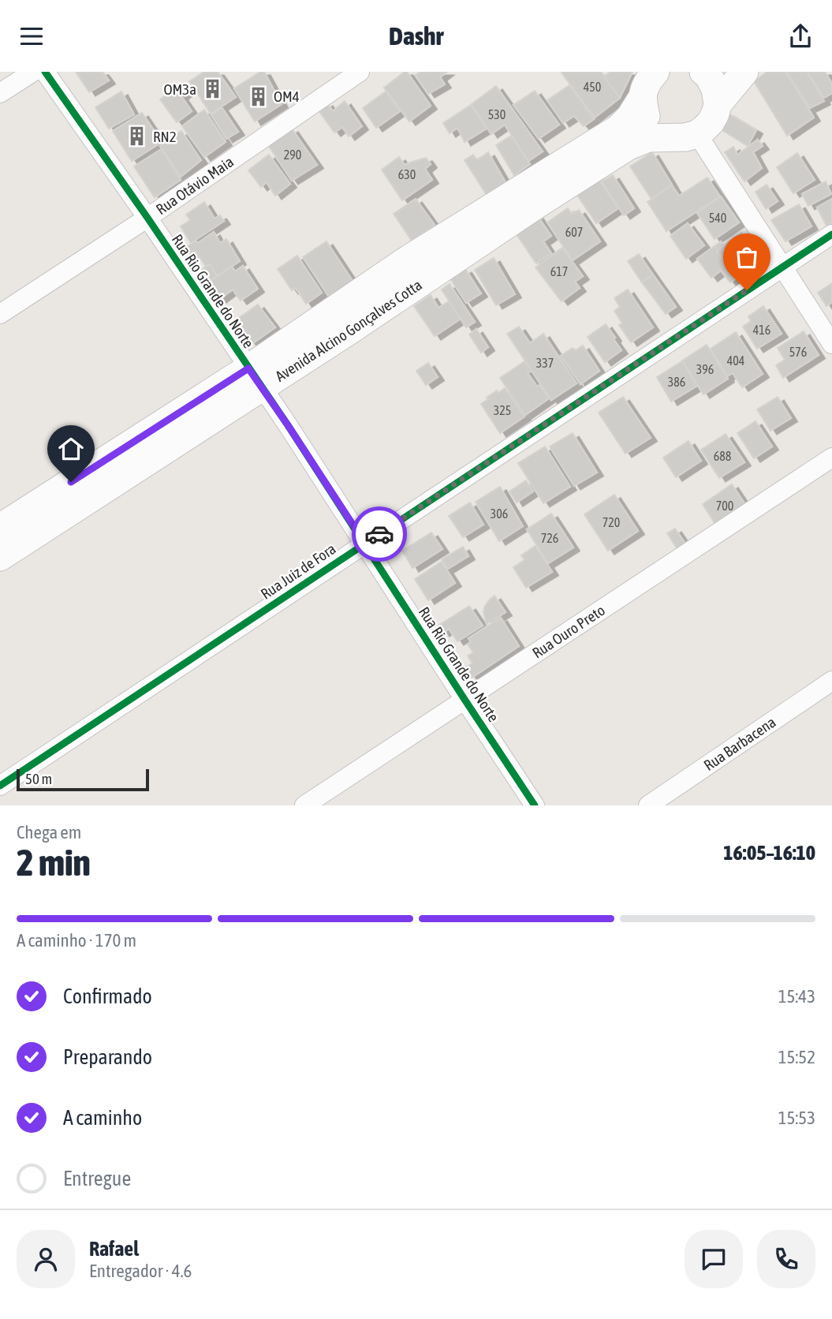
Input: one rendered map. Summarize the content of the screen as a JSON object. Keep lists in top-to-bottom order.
{
  "streets": {
    "main road": ["Avenida Alcino Gonçalves Cotta"],
    "street": [
      "Rua Otávio Maia",
      "Rua Rio Grande do Norte",
      "Rua Juiz de Fora",
      "Rua Ouro Preto",
      "Rua Barbacena"
    ]
  },
  "crossings": [
    ["Rua Otávio Maia", "Rua Rio Grande do Norte"],
    ["Rua Rio Grande do Norte", "Avenida Alcino Gonçalves Cotta"],
    ["Rua Rio Grande do Norte", "Rua Juiz de Fora"],
    ["Rua Rio Grande do Norte", "Rua Ouro Preto"]
  ],
  "places": {
    "building": ["OM3a", "OM4", "RN2"]
  },
  "house_numbers": [
    "450",
    "530",
    "290",
    "630",
    "540",
    "607",
    "617",
    "416",
    "576",
    "404",
    "337",
    "396",
    "386",
    "325",
    "688",
    "700",
    "306",
    "720",
    "726"
  ],
  "scale_bar": "50 m",
  "page": {
    "header": "Dashr",
    "scale": "50 m",
    "heading": ["2 min", "Chega em", "16:05–16:10"],
    "panel": ["Rafael", "Entregador · 4.6"],
    "bar": "A caminho · 170 m",
    "list": [
      ["Confirmado", "15:43"],
      ["Preparando", "15:52"],
      ["A caminho", "15:53"],
      "Entregue"
    ]
  }
}
